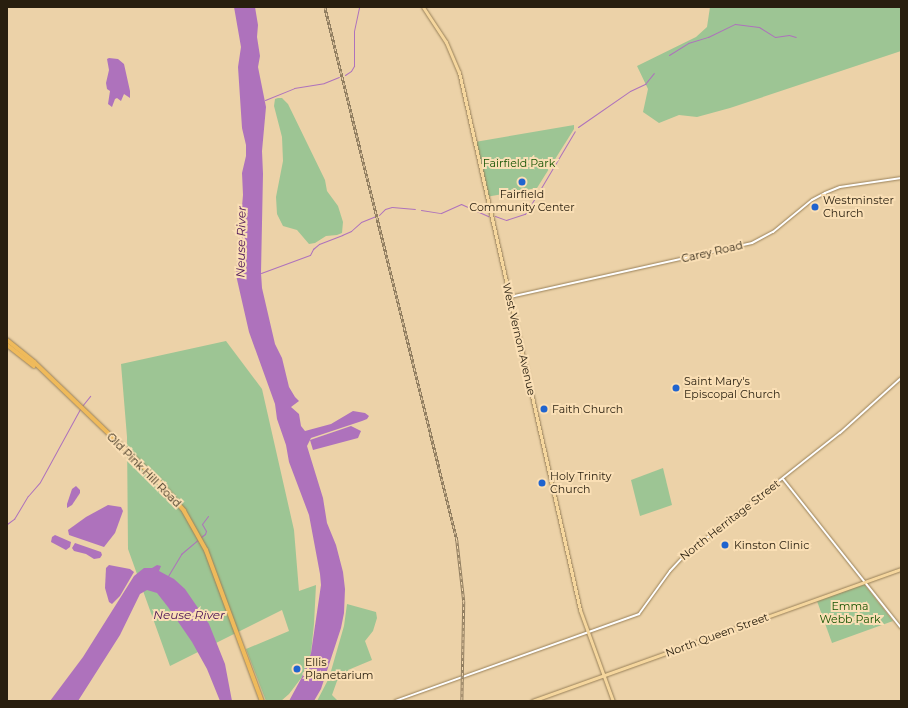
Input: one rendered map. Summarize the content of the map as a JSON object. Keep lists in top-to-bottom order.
{
  "streets": {
    "highway": ["Old Pink Hill Road"],
    "main road": ["West Vernon Avenue", "North Queen Street"],
    "street": ["Carey Road", "North Herritage Street"]
  },
  "crossings": [
    ["Carey Road", "West Vernon Avenue"],
    ["West Vernon Avenue", "North Herritage Street"],
    ["West Vernon Avenue", "North Queen Street"]
  ],
  "water": ["Neuse River"],
  "parks": ["Fairfield Park", "Emma Webb Park"],
  "places": [
    "Fairfield Community Center",
    "Westminster Church",
    "Saint Mary's Episcopal Church",
    "Faith Church",
    "Holy Trinity Church",
    "Kinston Clinic",
    "Ellis Planetarium"
  ]
}
